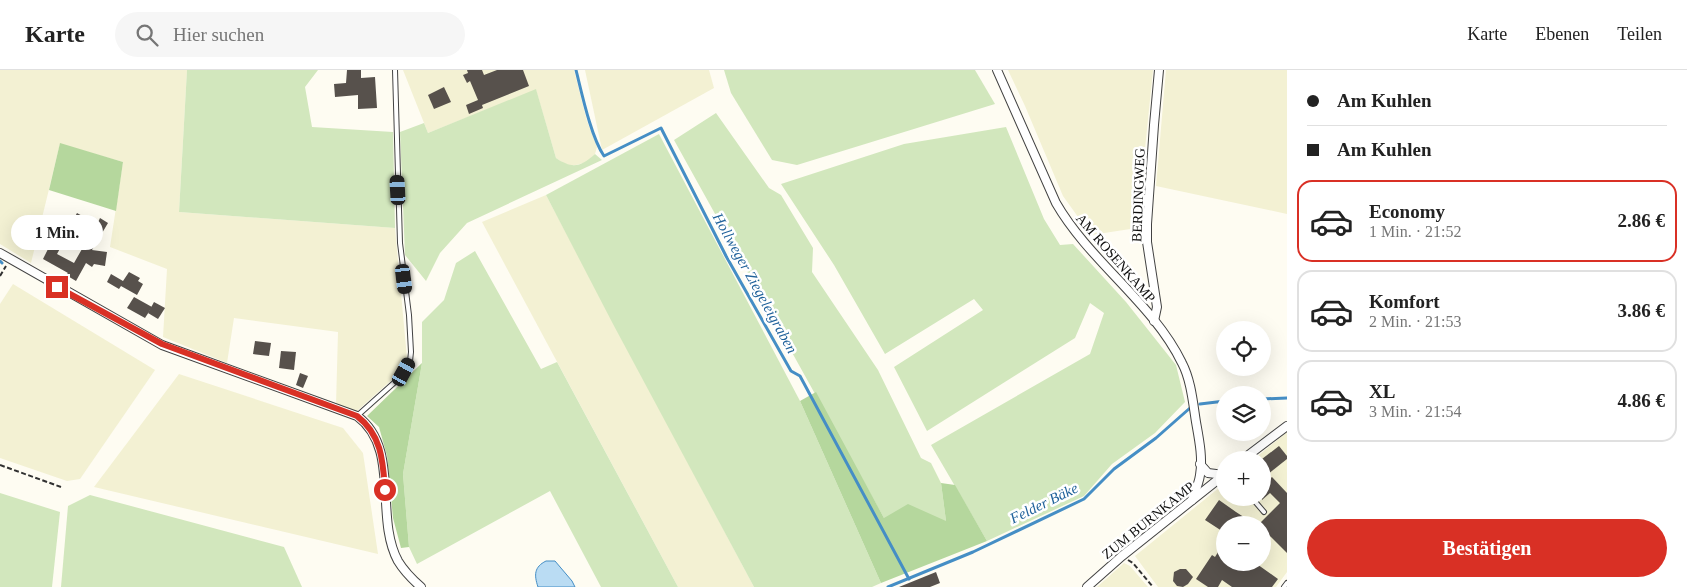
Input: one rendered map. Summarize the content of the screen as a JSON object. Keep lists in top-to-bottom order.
{
  "streets": {
    "street": ["BERDINGWEG", "AM ROSENKAMP", "ZUM BURNKAMP"]
  },
  "crossings": [
    ["BERDINGWEG", "AM ROSENKAMP"],
    ["AM ROSENKAMP", "ZUM BURNKAMP"]
  ],
  "water": ["Hollweger Ziegeleigraben", "Felder Bäke"],
  "page": {
    "header": "Karte",
    "search": "Hier suchen",
    "nav": ["Karte", "Ebenen", "Teilen"],
    "banner": ["Am Kuhlen", "Am Kuhlen"],
    "list": [
      {
        "name": "Economy",
        "note": "1 Min. · 21:52",
        "value": "2.86 €"
      },
      {
        "name": "Komfort",
        "note": "2 Min. · 21:53",
        "value": "3.86 €"
      },
      {
        "name": "XL",
        "note": "3 Min. · 21:54",
        "value": "4.86 €"
      }
    ],
    "bubble": "1 Min.",
    "map_buttons": ["+", "−"],
    "buttons": "Bestätigen"
  }
}
